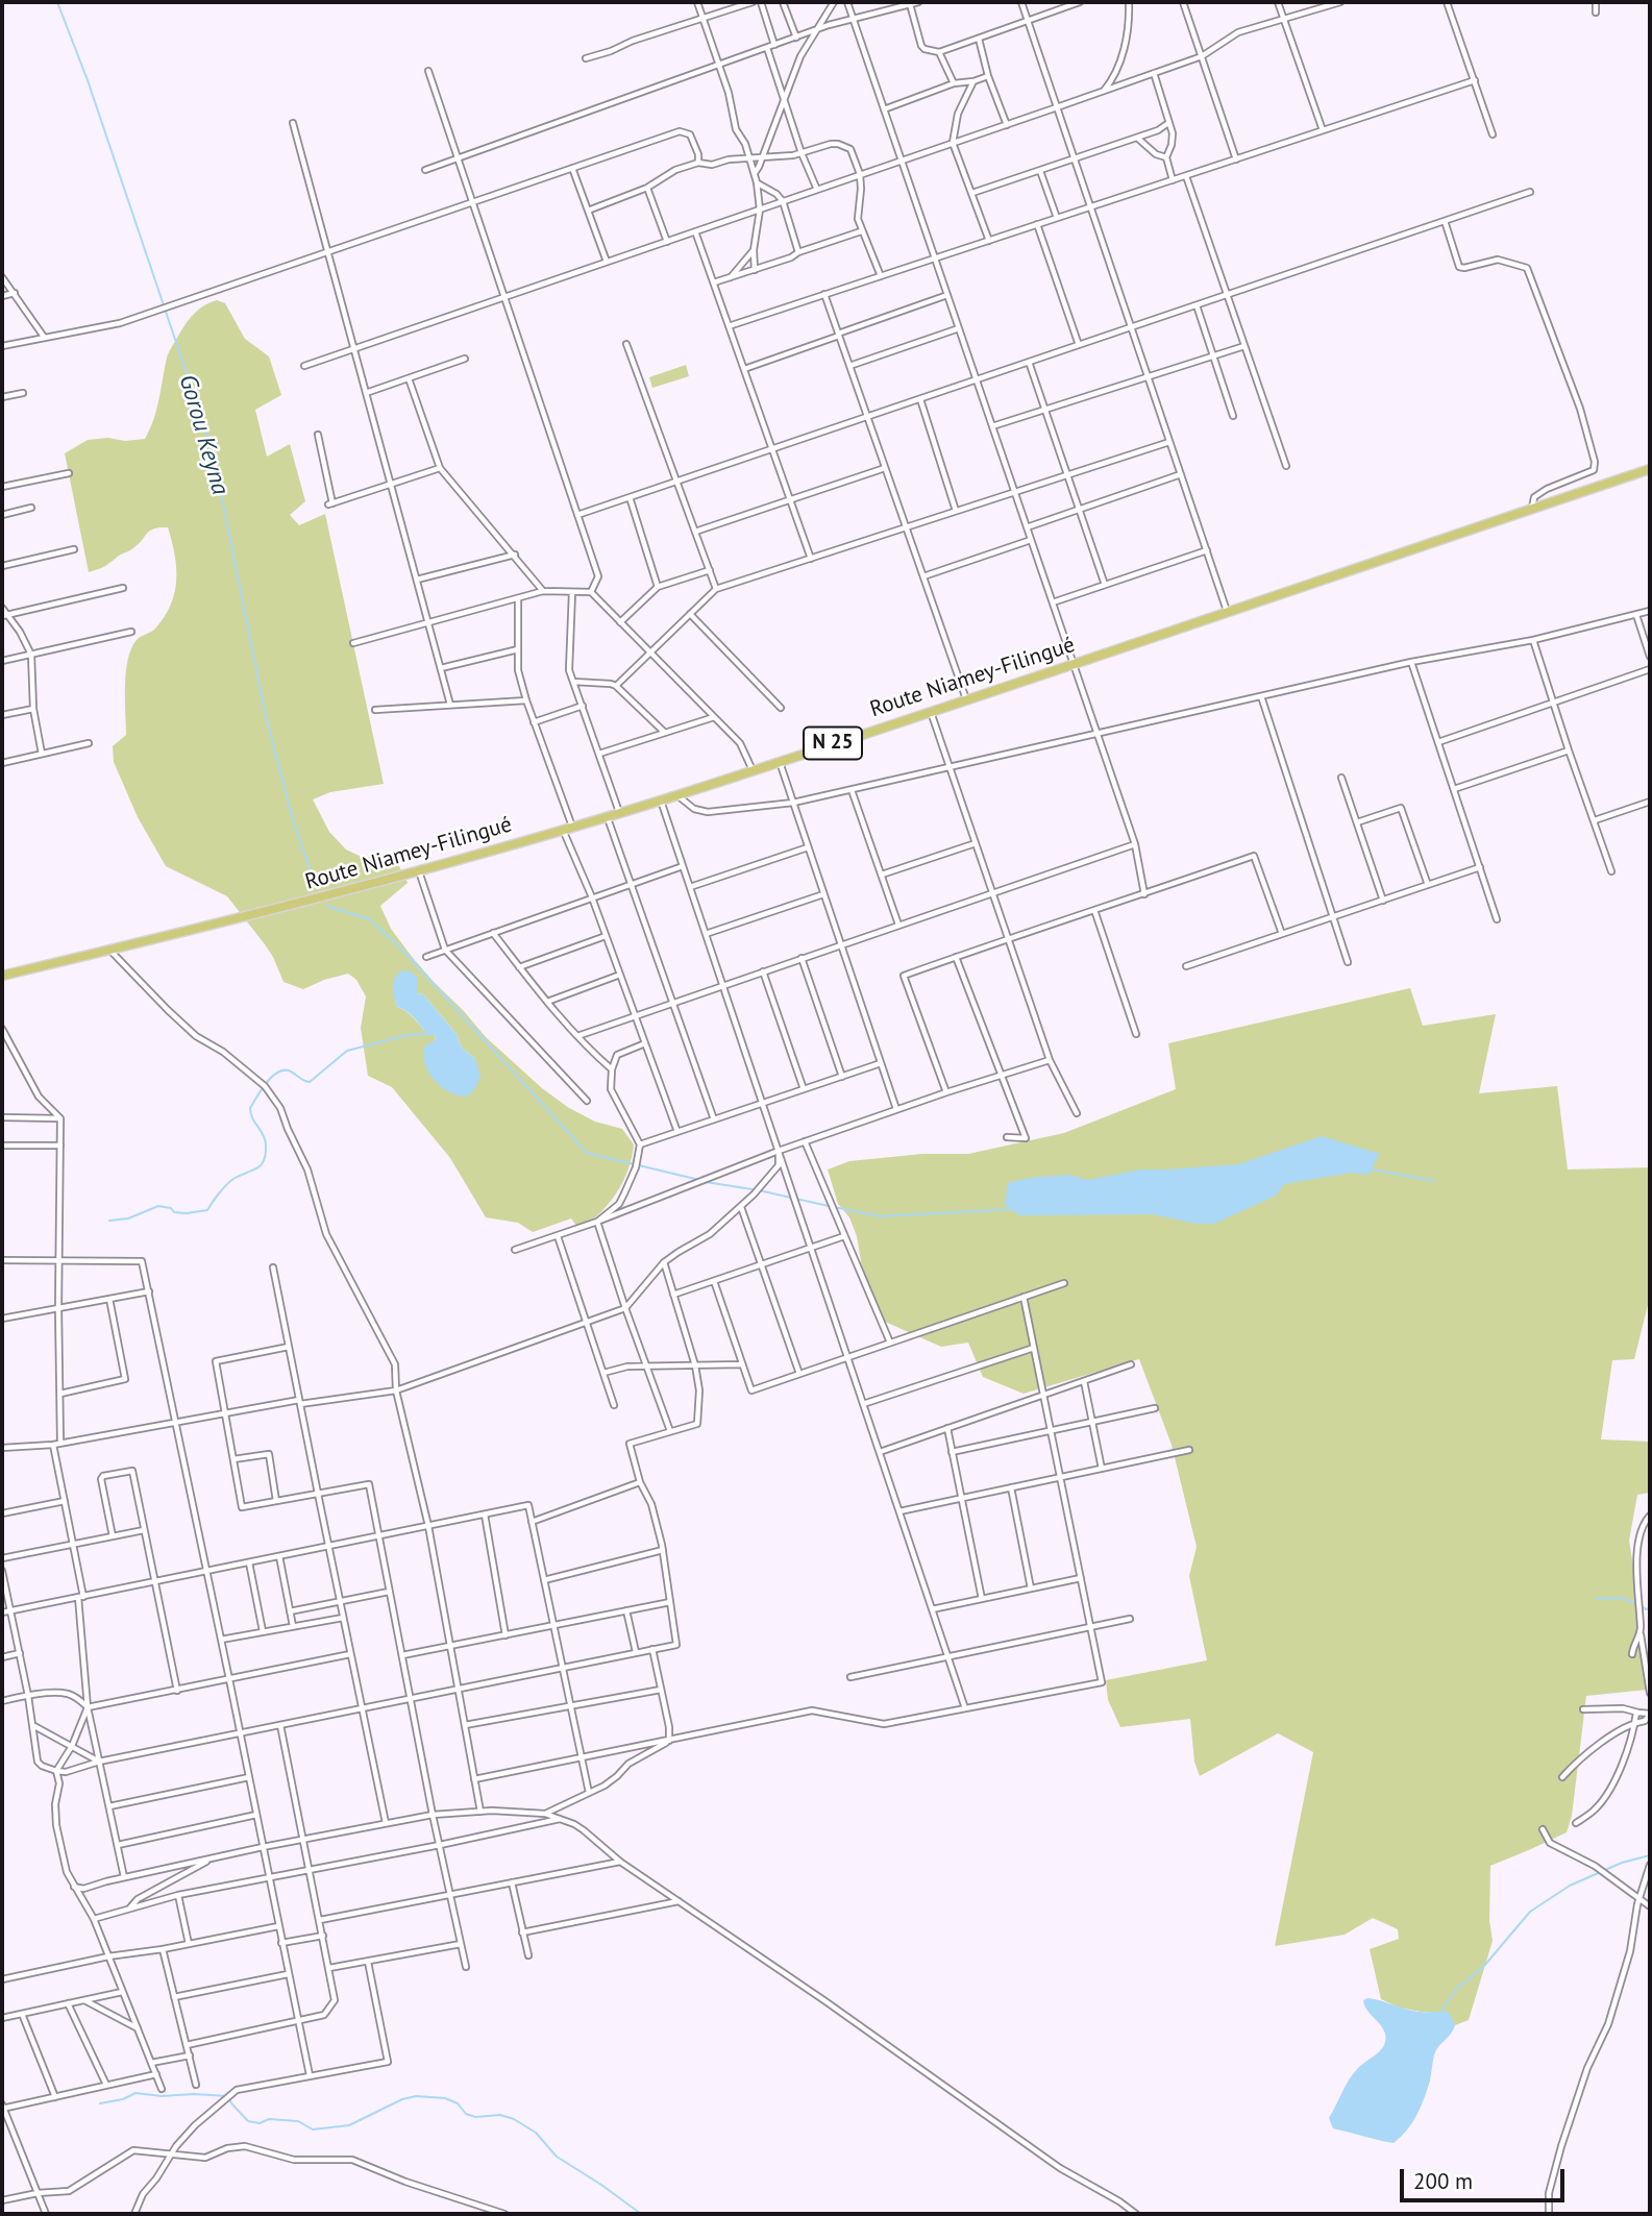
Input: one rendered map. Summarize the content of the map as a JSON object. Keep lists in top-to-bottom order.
{
  "streets": {
    "main road": ["Route Niamey-Filingué", "N 25"]
  },
  "water": ["Gorou Keyna"],
  "scale_bar": "200 m"
}
